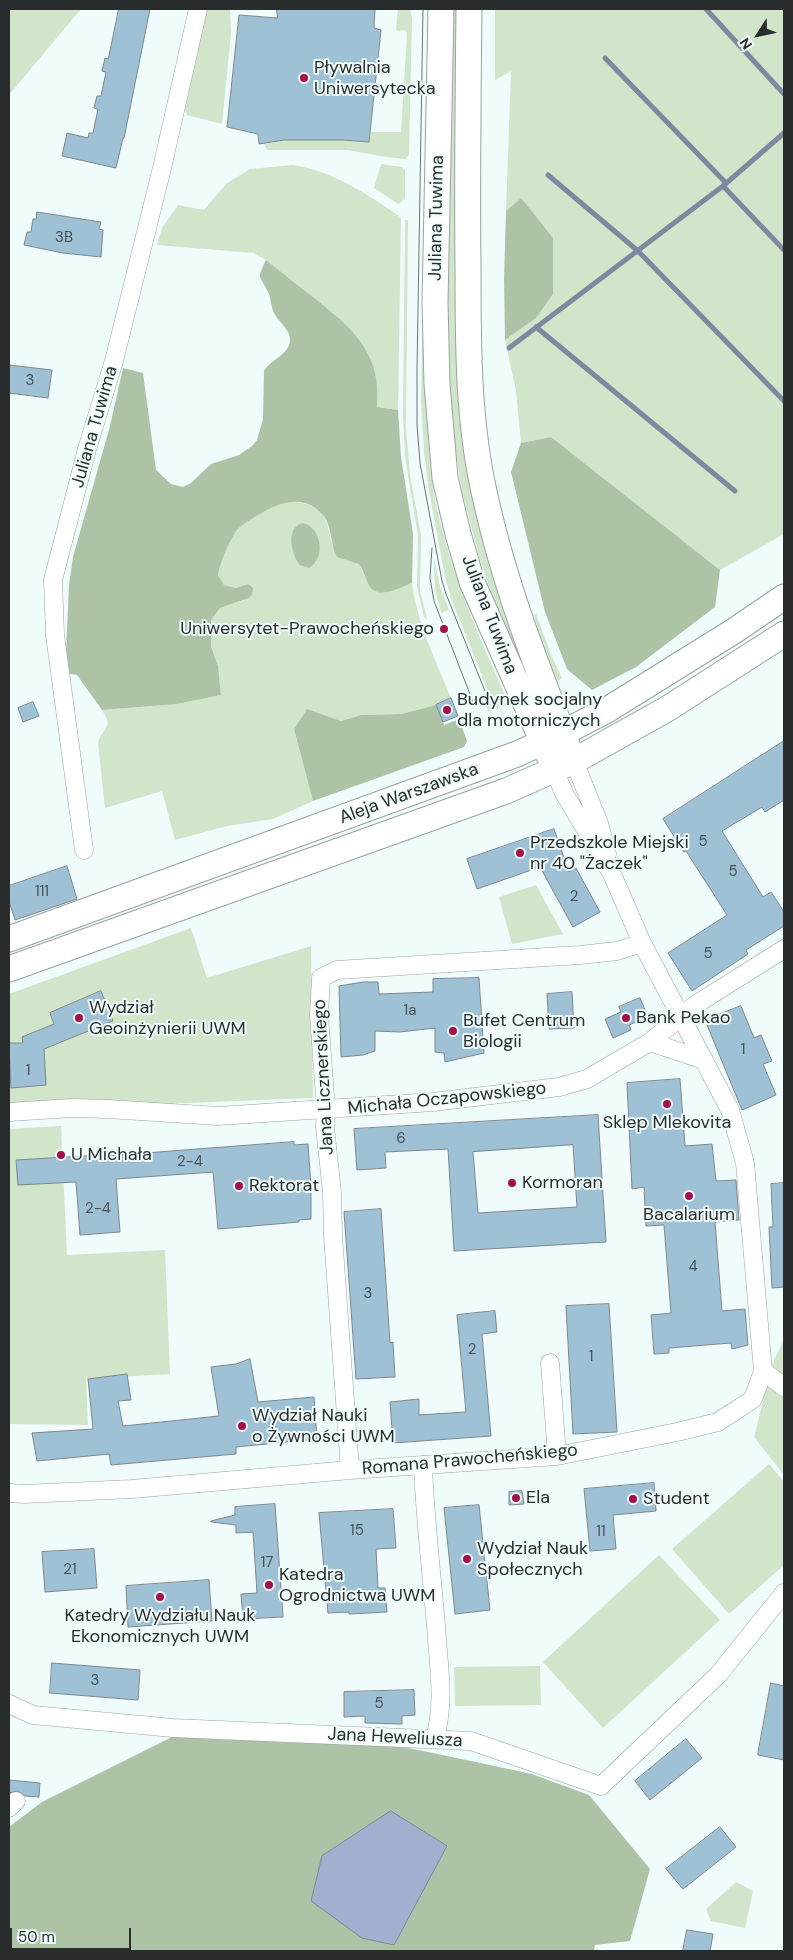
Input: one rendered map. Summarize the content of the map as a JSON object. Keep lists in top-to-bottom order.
{
  "streets": {
    "main road": ["Juliana Tuwima", "Aleja Warszawska"],
    "street": [
      "Jana Licznerskiego",
      "Michała Oczapowskiego",
      "Romana Prawocheńskiego",
      "Jana Heweliusza"
    ]
  },
  "crossings": [
    ["Juliana Tuwima", "Aleja Warszawska"],
    ["Juliana Tuwima", "Romana Prawocheńskiego"],
    ["Aleja Warszawska", "Romana Prawocheńskiego"],
    ["Jana Licznerskiego", "Michała Oczapowskiego"],
    ["Jana Licznerskiego", "Romana Prawocheńskiego"],
    ["Michała Oczapowskiego", "Romana Prawocheńskiego"]
  ],
  "places": [
    "Pływalnia Uniwersytecka",
    "Uniwersytet-Prawocheńskiego",
    "Budynek socjalny dla motorniczych",
    "Przedszkole Miejski nr 40 \"Żaczek\"",
    "Wydział Geoinżynierii UWM",
    "Bank Pekao",
    "Bufet Centrum Biologii",
    "Sklep Mlekovita",
    "U Michała",
    "Kormoran",
    "Rektorat",
    "Bacalarium",
    "Wydział Nauki o Żywności UWM",
    "Ela",
    "Student",
    "Wydział Nauk Społecznych",
    "Katedra Ogrodnictwa UWM",
    "Katedry Wydziału Nauk Ekonomicznych UWM"
  ],
  "house_numbers": [
    "3B",
    "3",
    "5",
    "5",
    "111",
    "2",
    "5",
    "1a",
    "1",
    "1",
    "6",
    "2-4",
    "2-4",
    "4",
    "3",
    "2",
    "1",
    "15",
    "11",
    "17",
    "21",
    "3",
    "5"
  ],
  "scale_bar": "50 m",
  "north": "bottom left"
}
